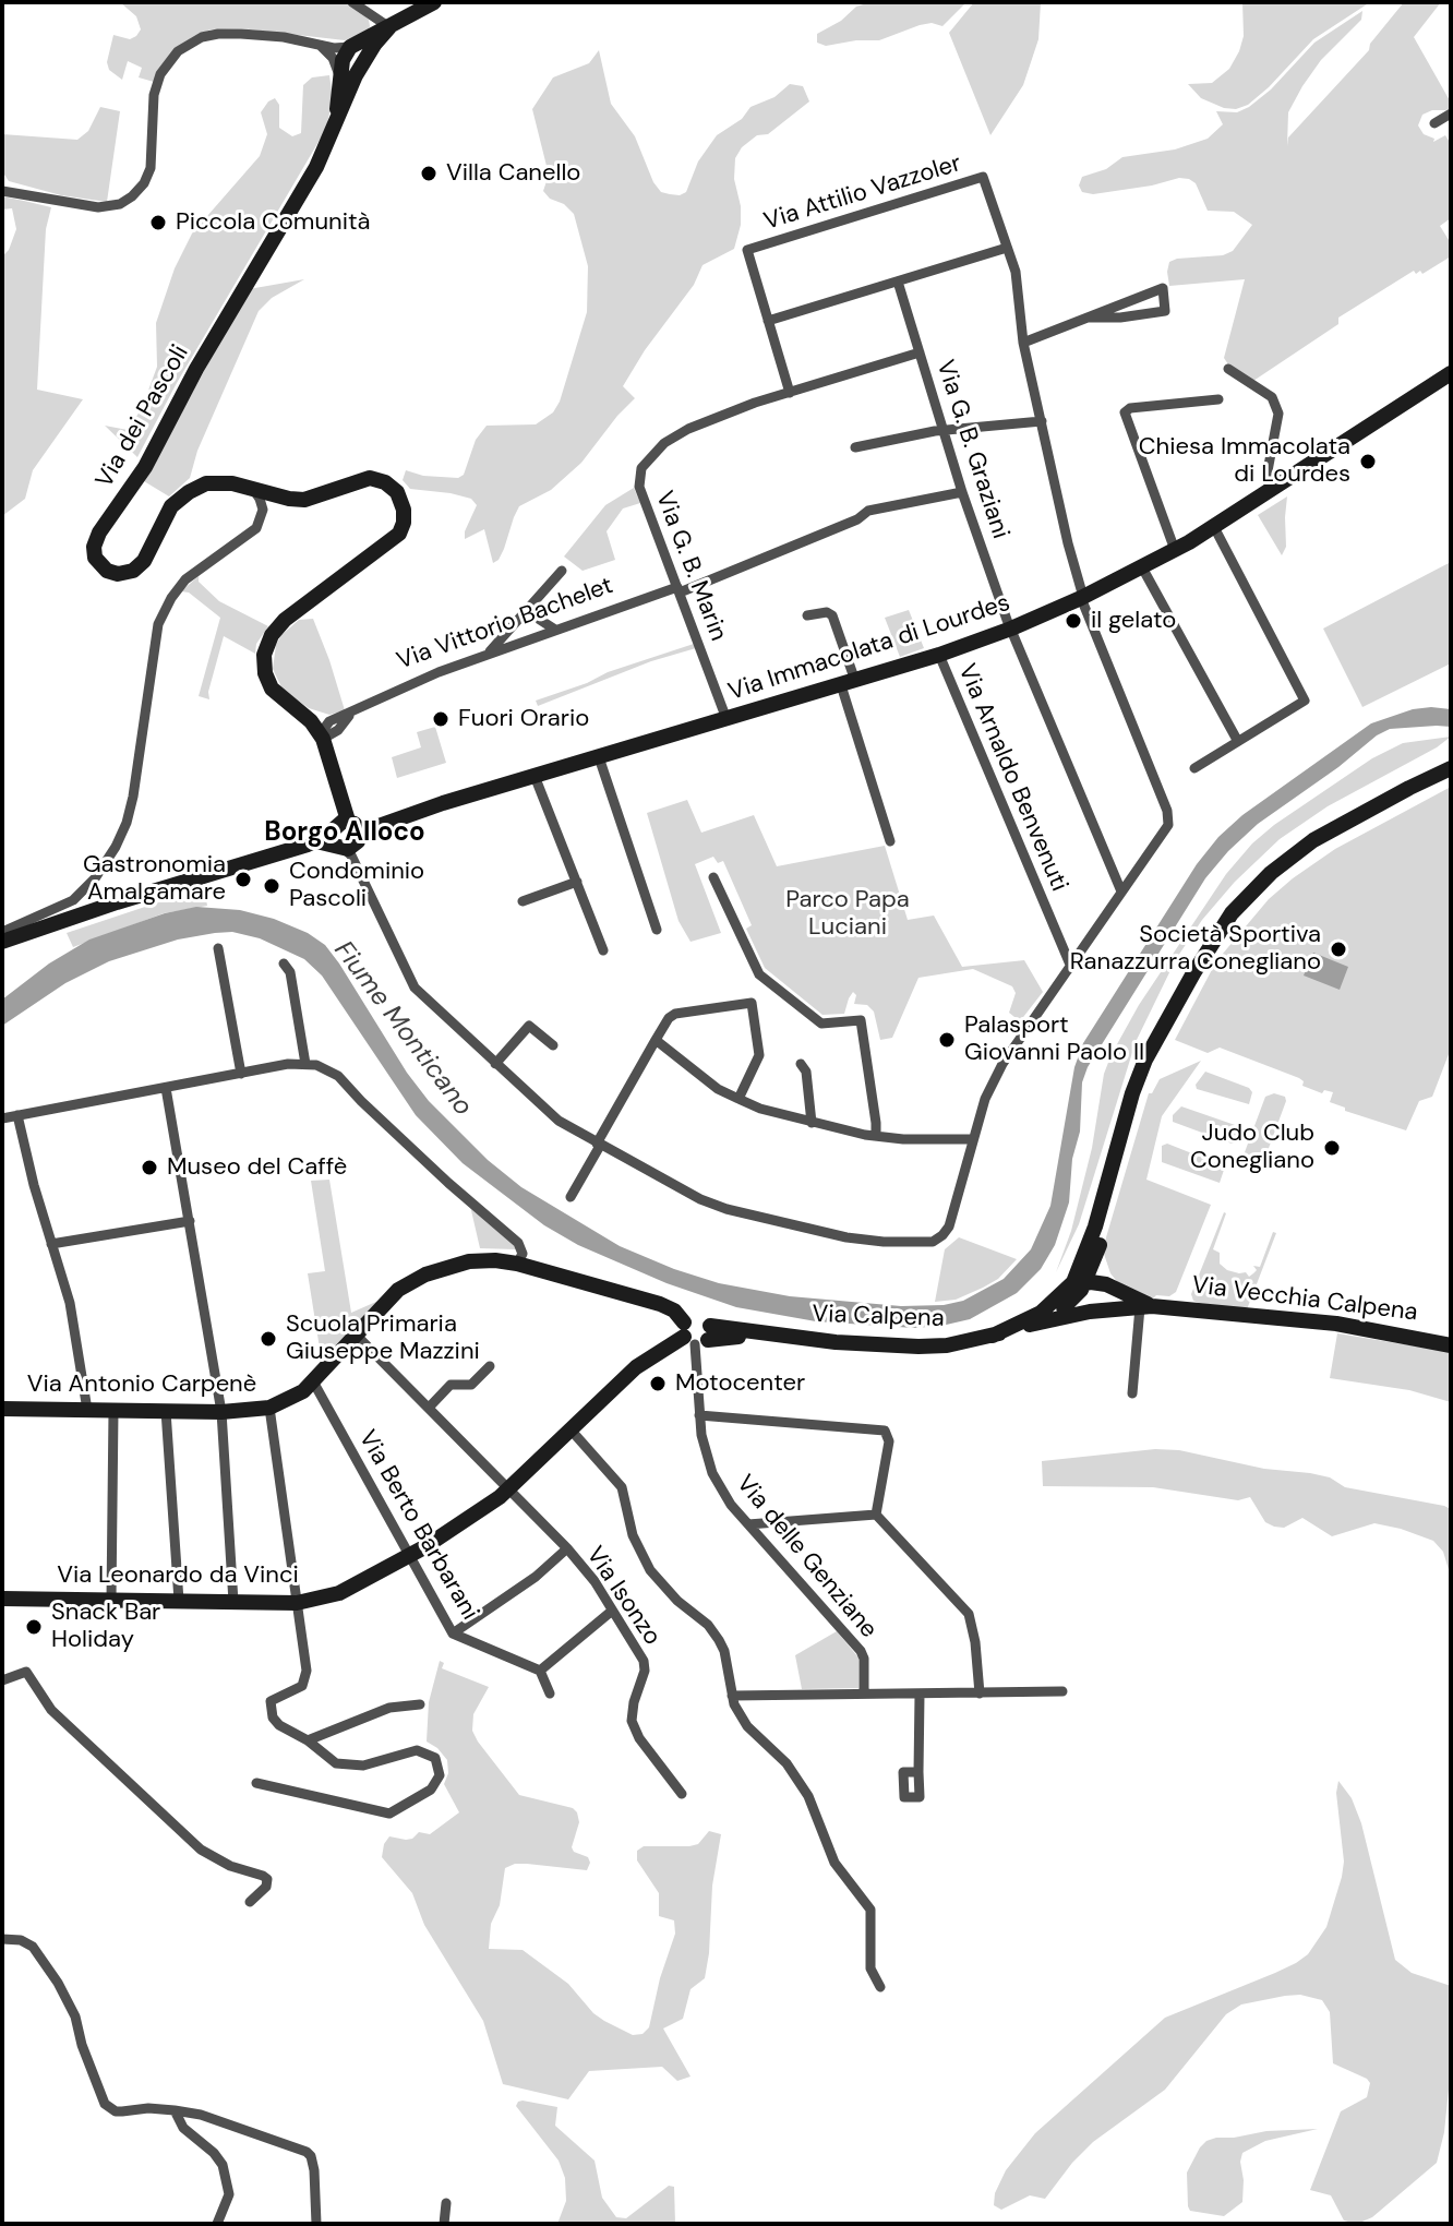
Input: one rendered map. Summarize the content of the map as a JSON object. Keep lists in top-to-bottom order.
{
  "streets": {
    "street": [
      "Via Attilio Vazzoler",
      "Via dei Pascoli",
      "Via G. B. Graziani",
      "Via G. B. Marin",
      "Via Vittorio Bachelet",
      "Via Immacolata di Lourdes",
      "Via Arnaldo Benvenuti",
      "Via Vecchia Calpena",
      "Via Calpena",
      "Via Antonio Carpenè",
      "Via Berto Barbarani",
      "Via delle Genziane",
      "Via Leonardo da Vinci",
      "Via Isonzo"
    ]
  },
  "crossings": [
    ["Via Attilio Vazzoler", "Via G. B. Marin"],
    ["Via G. B. Graziani", "Via G. B. Marin"],
    ["Via G. B. Graziani", "Via Vittorio Bachelet"],
    ["Via G. B. Graziani", "Via Immacolata di Lourdes"],
    ["Via G. B. Marin", "Via Vittorio Bachelet"],
    ["Via G. B. Marin", "Via Immacolata di Lourdes"],
    ["Via Immacolata di Lourdes", "Via Arnaldo Benvenuti"],
    ["Via Calpena", "Via Antonio Carpenè"],
    ["Via Calpena", "Via delle Genziane"],
    ["Via Calpena", "Via Leonardo da Vinci"],
    ["Via Antonio Carpenè", "Via Berto Barbarani"],
    ["Via Antonio Carpenè", "Via delle Genziane"],
    ["Via Antonio Carpenè", "Via Leonardo da Vinci"],
    ["Via Antonio Carpenè", "Via Isonzo"],
    ["Via Berto Barbarani", "Via Leonardo da Vinci"],
    ["Via delle Genziane", "Via Leonardo da Vinci"],
    ["Via Leonardo da Vinci", "Via Isonzo"]
  ],
  "districts": ["Borgo Alloco"],
  "water": ["Fiume Monticano"],
  "parks": ["Parco Papa Luciani"],
  "places": [
    "Villa Canello",
    "Piccola Comunità",
    "Chiesa Immacolata di Lourdes",
    "il gelato",
    "Fuori Orario",
    "Gastronomia Amalgamare",
    "Condominio Pascoli",
    "Società Sportiva Ranazzurra Conegliano",
    "Palasport Giovanni Paolo II",
    "Judo Club Conegliano",
    "Museo del Caffè",
    "Scuola Primaria Giuseppe Mazzini",
    "Motocenter",
    "Snack Bar Holiday"
  ]
}
